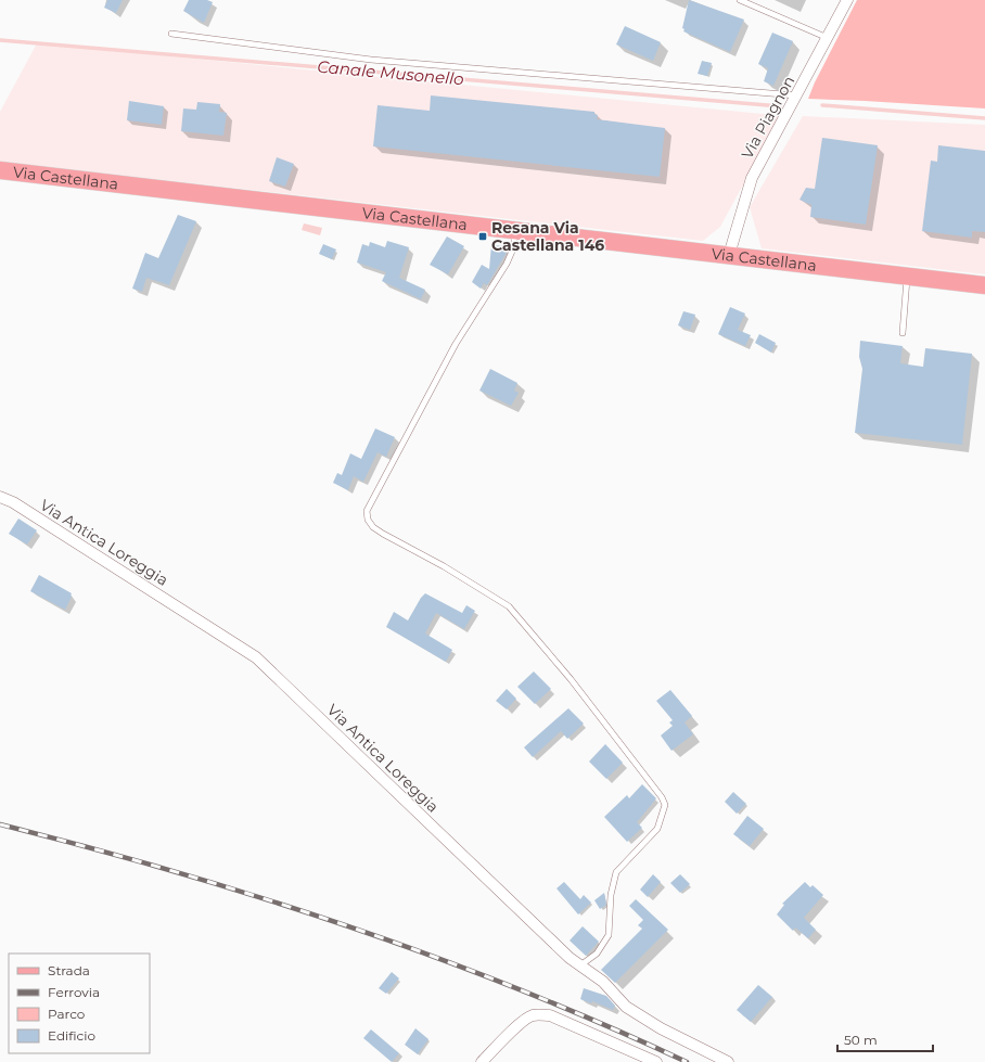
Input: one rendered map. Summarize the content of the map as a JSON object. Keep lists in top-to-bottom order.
{
  "streets": {
    "main road": ["Via Castellana"],
    "street": ["Via Piagnon", "Via Antica Loreggia"]
  },
  "crossings": [
    ["Via Piagnon", "Via Castellana"]
  ],
  "water": ["Canale Musonello"],
  "places": {
    "transit": ["Resana Via Castellana 146"]
  },
  "legend": [
    "Strada",
    "Ferrovia",
    "Parco",
    "Edificio"
  ],
  "scale_bar": "50 m"
}
